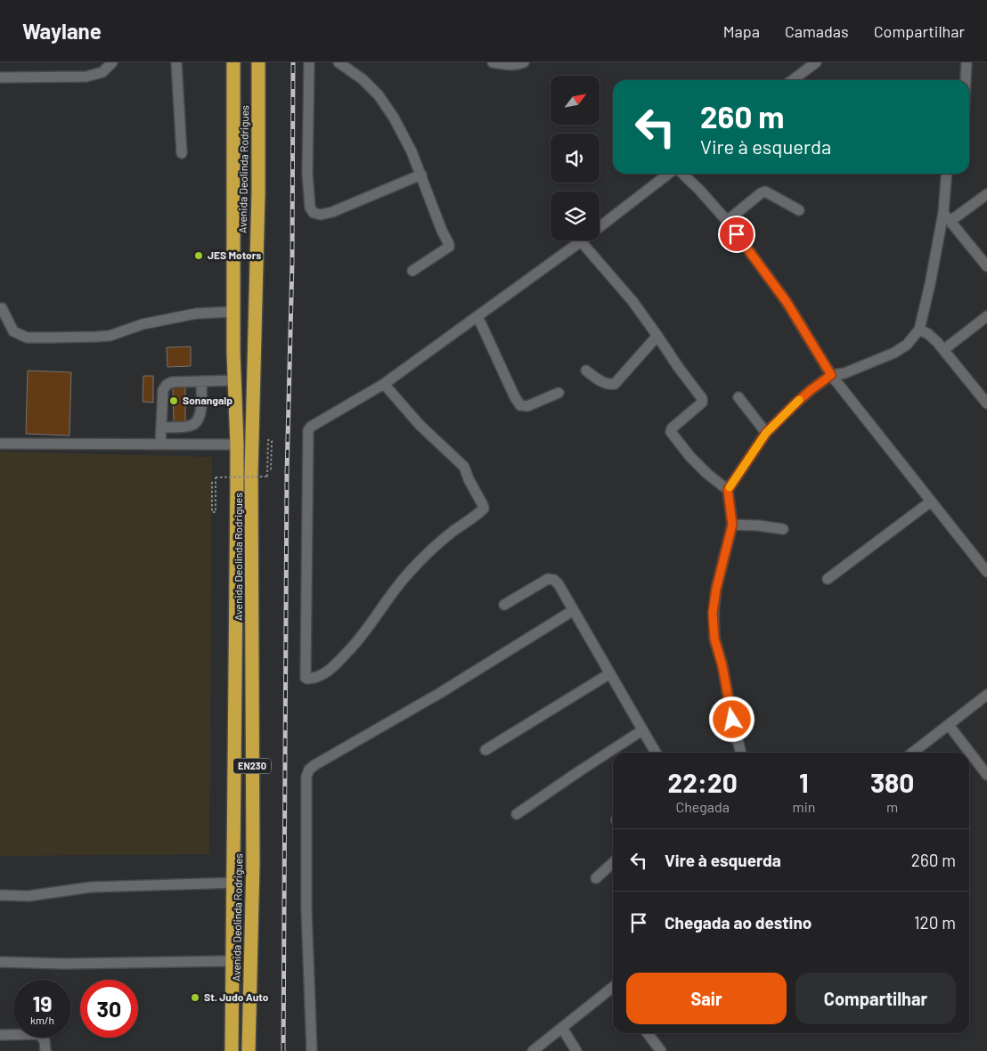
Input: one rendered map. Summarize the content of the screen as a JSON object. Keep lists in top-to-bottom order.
{
  "streets": {
    "highway": ["Avenida Deolinda Rodrigues", "EN230"]
  },
  "places": ["JES Motors", "Sonangalp", "St. Judo Auto"],
  "north": "top right",
  "page": {
    "header": "Waylane",
    "nav": ["Mapa", "Camadas", "Compartilhar"],
    "turn": ["260 m", "Vire à esquerda"],
    "eta": [
      "22:20",
      "Chegada",
      "1",
      "min",
      "380",
      "m"
    ],
    "list": [
      {
        "name": "Vire à esquerda",
        "value": "260 m"
      },
      {
        "name": "Chegada ao destino",
        "value": "120 m"
      }
    ],
    "buttons": ["Sair", "Compartilhar"],
    "speed": "19 km/h",
    "limit": "30"
  }
}
